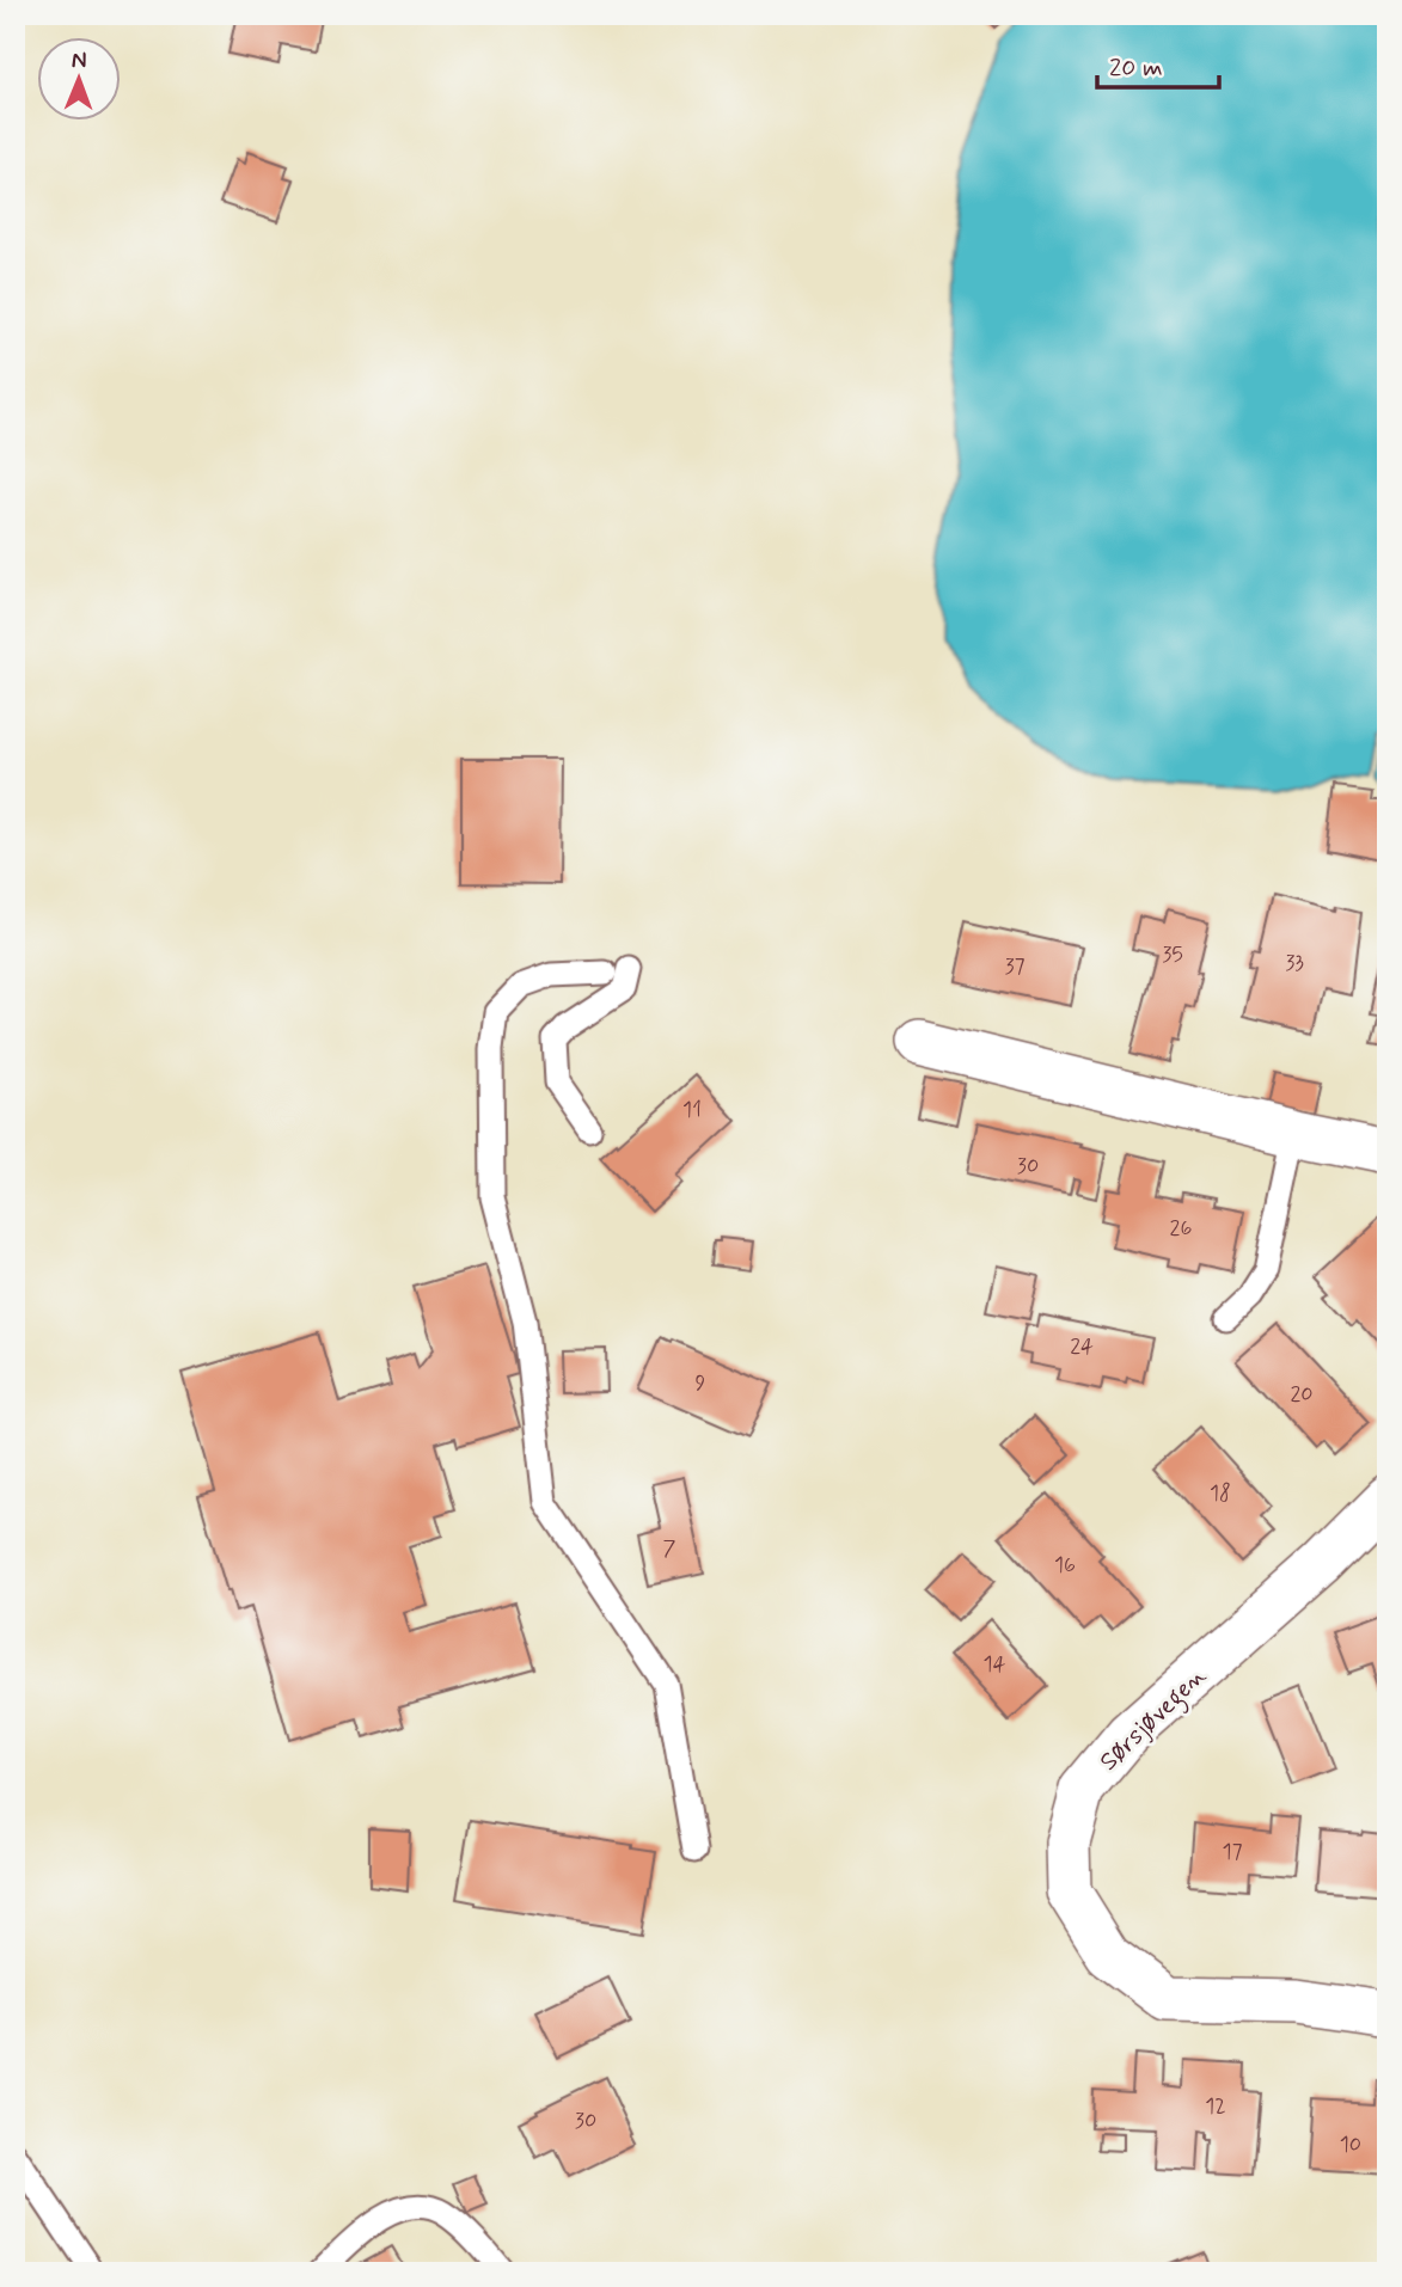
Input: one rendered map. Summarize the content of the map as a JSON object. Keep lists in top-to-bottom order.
{
  "streets": {
    "street": ["Sørsjøvegen"]
  },
  "house_numbers": [
    "35",
    "33",
    "37",
    "11",
    "30",
    "26",
    "24",
    "9",
    "20",
    "18",
    "7",
    "16",
    "14",
    "17",
    "12",
    "30",
    "10"
  ],
  "scale_bar": "20 m",
  "north": "top"
}
